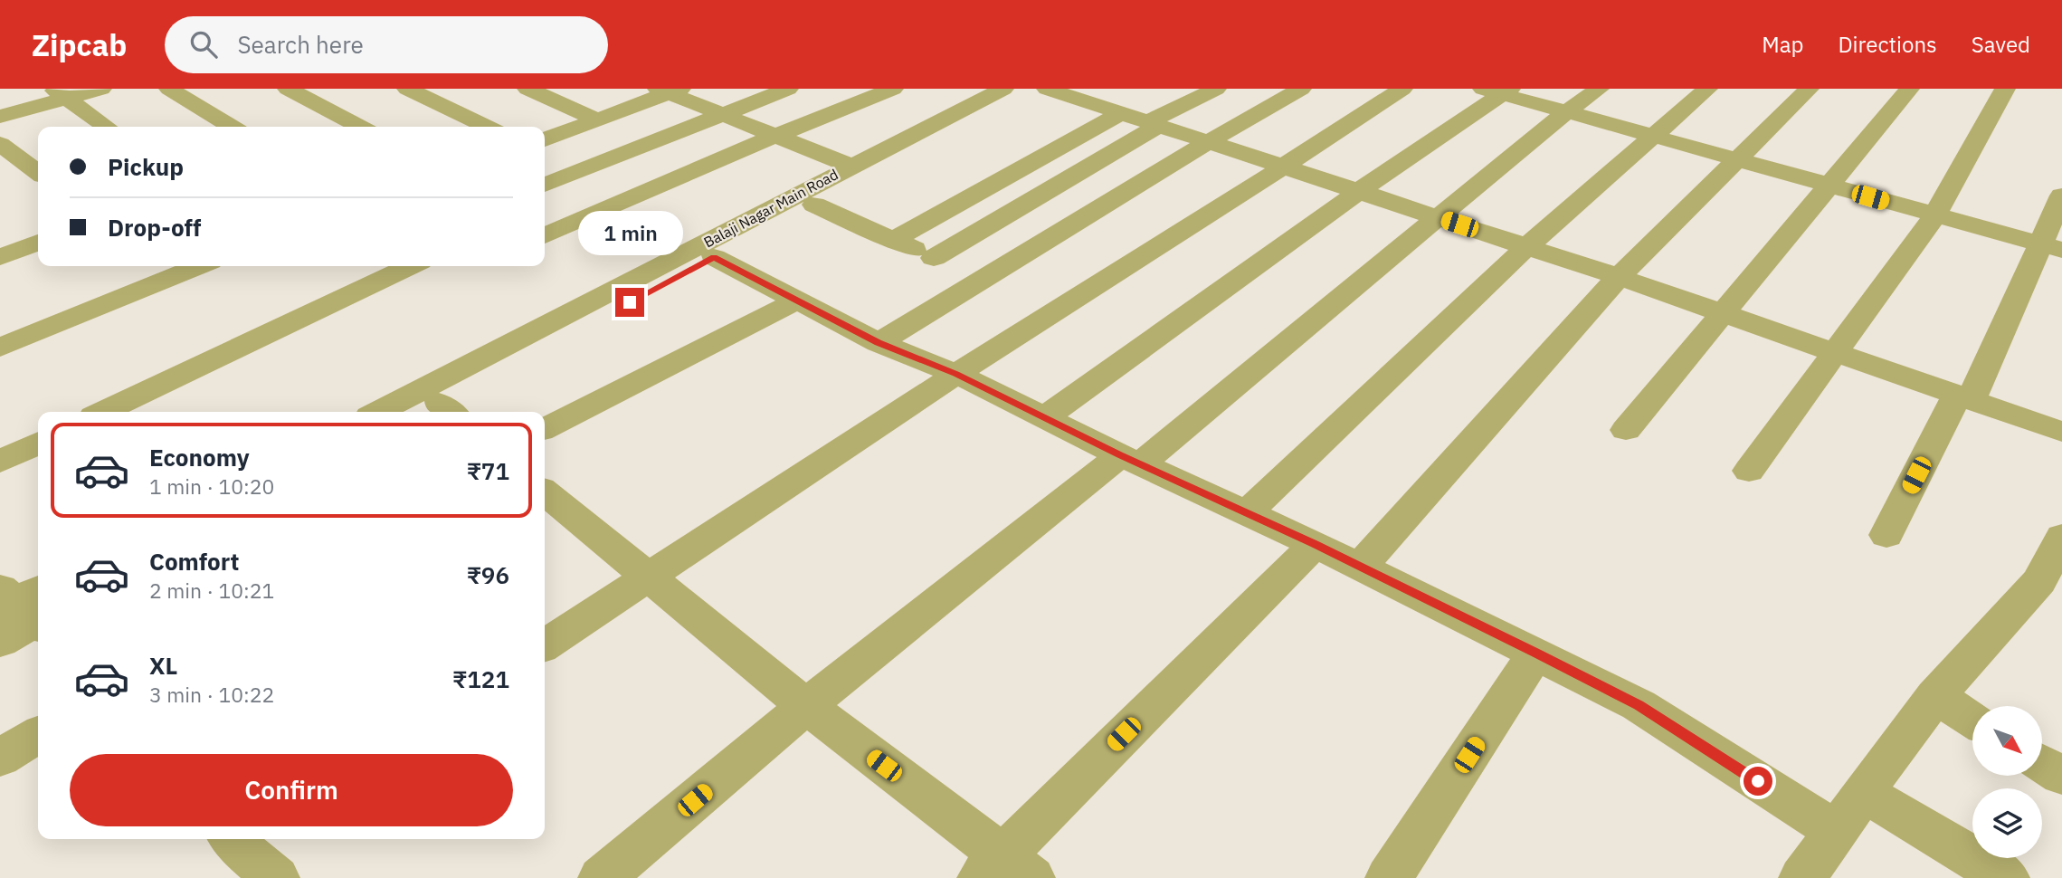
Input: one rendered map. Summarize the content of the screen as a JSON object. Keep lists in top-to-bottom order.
{
  "streets": {
    "street": ["Balaji Nagar Main Road"]
  },
  "north": "bottom right",
  "page": {
    "header": "Zipcab",
    "search": "Search here",
    "nav": ["Map", "Directions", "Saved"],
    "banner": ["Pickup", "Drop-off"],
    "bubble": "1 min",
    "list": [
      {
        "name": "Economy",
        "note": "1 min · 10:20",
        "value": "₹71"
      },
      {
        "name": "Comfort",
        "note": "2 min · 10:21",
        "value": "₹96"
      },
      {
        "name": "XL",
        "note": "3 min · 10:22",
        "value": "₹121"
      }
    ],
    "buttons": "Confirm"
  }
}
